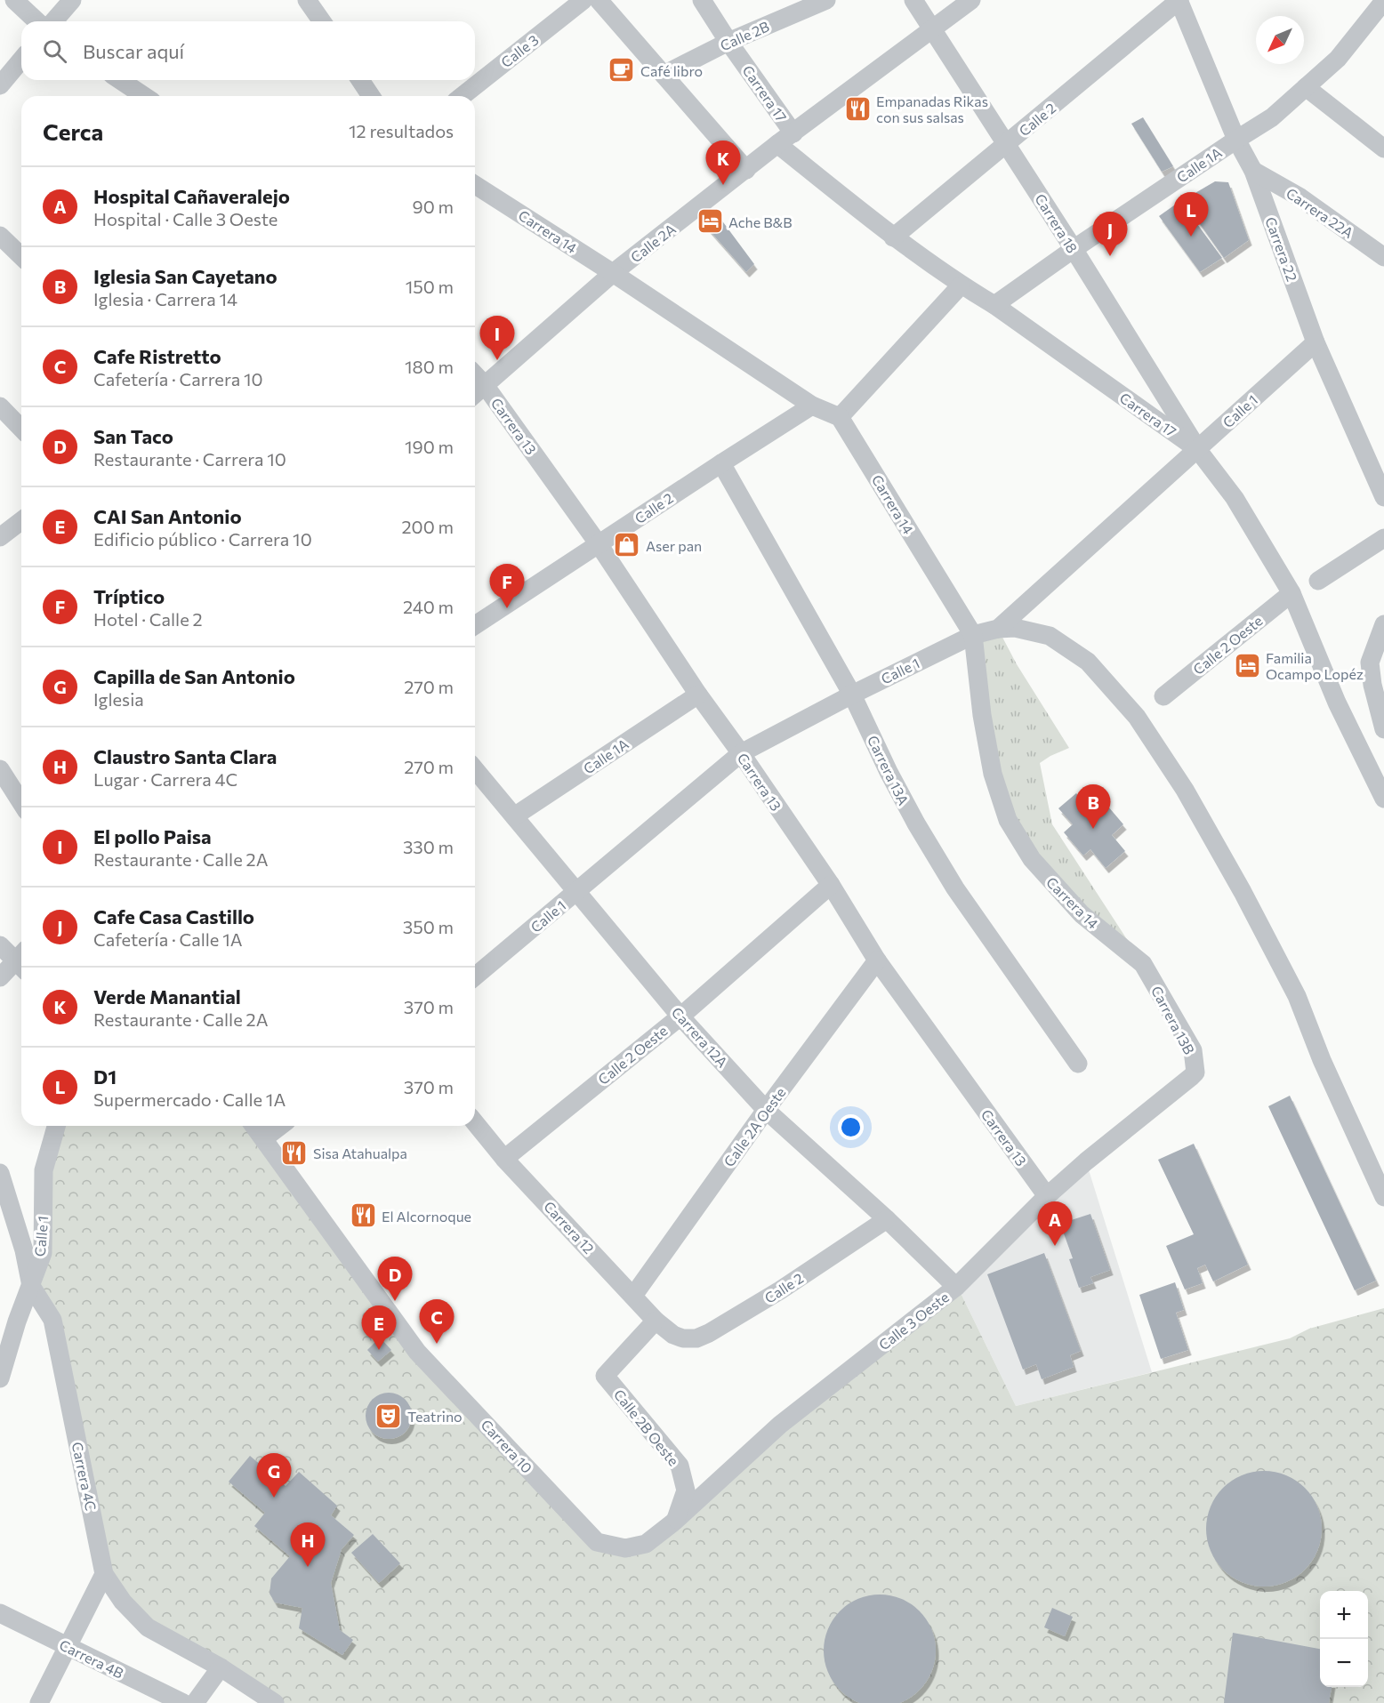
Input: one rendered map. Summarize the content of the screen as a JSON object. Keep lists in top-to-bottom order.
{
  "streets": {
    "street": [
      "Calle 2B",
      "Calle 3",
      "Carrera 17",
      "Calle 2",
      "Calle 1A",
      "Carrera 22A",
      "Carrera 18",
      "Carrera 14",
      "Calle 2A",
      "Carrera 22",
      "Calle 1",
      "Carrera 13",
      "Calle 2 Oeste",
      "Carrera 13A",
      "Carrera 13B",
      "Carrera 12A",
      "Calle 2A Oeste",
      "Carrera 12",
      "Calle 3 Oeste",
      "Calle 2B Oeste",
      "Carrera 10",
      "Carrera 4C",
      "Carrera 4B"
    ]
  },
  "crossings": [
    ["Calle 2B", "Carrera 17"],
    ["Carrera 17", "Calle 2"],
    ["Carrera 17", "Calle 1A"],
    ["Carrera 17", "Carrera 18"],
    ["Carrera 17", "Calle 2A"],
    ["Carrera 17", "Calle 1"],
    ["Carrera 17", "Calle 2 Oeste"],
    ["Calle 2", "Carrera 18"],
    ["Calle 2", "Carrera 14"],
    ["Calle 2", "Carrera 22"],
    ["Calle 2", "Carrera 13"],
    ["Calle 2", "Carrera 13A"],
    ["Calle 2", "Carrera 12A"],
    ["Calle 2", "Carrera 12"],
    ["Calle 1A", "Carrera 18"],
    ["Calle 1A", "Carrera 22"],
    ["Calle 1A", "Carrera 13"],
    ["Calle 1A", "Carrera 12A"],
    ["Carrera 22A", "Carrera 22"],
    ["Carrera 18", "Calle 2A"],
    ["Carrera 18", "Calle 1"],
    ["Carrera 14", "Calle 2A"],
    ["Carrera 14", "Calle 1"],
    ["Carrera 14", "Carrera 13B"],
    ["Calle 2A", "Carrera 13"],
    ["Carrera 22", "Calle 1"],
    ["Calle 1", "Carrera 13"],
    ["Calle 1", "Carrera 13A"],
    ["Calle 1", "Carrera 12A"],
    ["Calle 1", "Carrera 4C"],
    ["Carrera 13", "Calle 2 Oeste"],
    ["Carrera 13", "Calle 2A Oeste"],
    ["Carrera 13", "Calle 3 Oeste"],
    ["Calle 2 Oeste", "Carrera 12A"],
    ["Calle 2 Oeste", "Carrera 12"],
    ["Carrera 13B", "Calle 3 Oeste"],
    ["Carrera 12A", "Calle 2A Oeste"],
    ["Carrera 12A", "Calle 3 Oeste"],
    ["Calle 2A Oeste", "Carrera 12"],
    ["Carrera 12", "Calle 2B Oeste"],
    ["Calle 3 Oeste", "Calle 2B Oeste"],
    ["Calle 3 Oeste", "Carrera 10"]
  ],
  "places": {
    "cafe": ["Café libro"],
    "restaurant": ["Empanadas Rikas con sus salsas", "Sisa Atahualpa", "El Alcornoque"],
    "hotel": ["Ache B&B", "Familia Ocampo Lopéz"],
    "shop": ["Aser pan"],
    "theatre": ["Teatrino"]
  },
  "north": "bottom left",
  "page": {
    "search": "Buscar aquí",
    "heading": ["Cerca", "12 resultados"],
    "pins": [
      "K",
      "L",
      "J",
      "I",
      "F",
      "B",
      "A",
      "D",
      "C",
      "E",
      "G",
      "H"
    ],
    "list": [
      {
        "mark": "A",
        "name": "Hospital Cañaveralejo",
        "note": "Hospital · Calle 3 Oeste",
        "value": "90 m"
      },
      {
        "mark": "B",
        "name": "Iglesia San Cayetano",
        "note": "Iglesia · Carrera 14",
        "value": "150 m"
      },
      {
        "mark": "C",
        "name": "Cafe Ristretto",
        "note": "Cafetería · Carrera 10",
        "value": "180 m"
      },
      {
        "mark": "D",
        "name": "San Taco",
        "note": "Restaurante · Carrera 10",
        "value": "190 m"
      },
      {
        "mark": "E",
        "name": "CAI San Antonio",
        "note": "Edificio público · Carrera 10",
        "value": "200 m"
      },
      {
        "mark": "F",
        "name": "Tríptico",
        "note": "Hotel · Calle 2",
        "value": "240 m"
      },
      {
        "mark": "G",
        "name": "Capilla de San Antonio",
        "note": "Iglesia",
        "value": "270 m"
      },
      {
        "mark": "H",
        "name": "Claustro Santa Clara",
        "note": "Lugar · Carrera 4C",
        "value": "270 m"
      },
      {
        "mark": "I",
        "name": "El pollo Paisa",
        "note": "Restaurante · Calle 2A",
        "value": "330 m"
      },
      {
        "mark": "J",
        "name": "Cafe Casa Castillo",
        "note": "Cafetería · Calle 1A",
        "value": "350 m"
      },
      {
        "mark": "K",
        "name": "Verde Manantial",
        "note": "Restaurante · Calle 2A",
        "value": "370 m"
      },
      {
        "mark": "L",
        "name": "D1",
        "note": "Supermercado · Calle 1A",
        "value": "370 m"
      }
    ],
    "map_buttons": ["+", "−"]
  }
}
